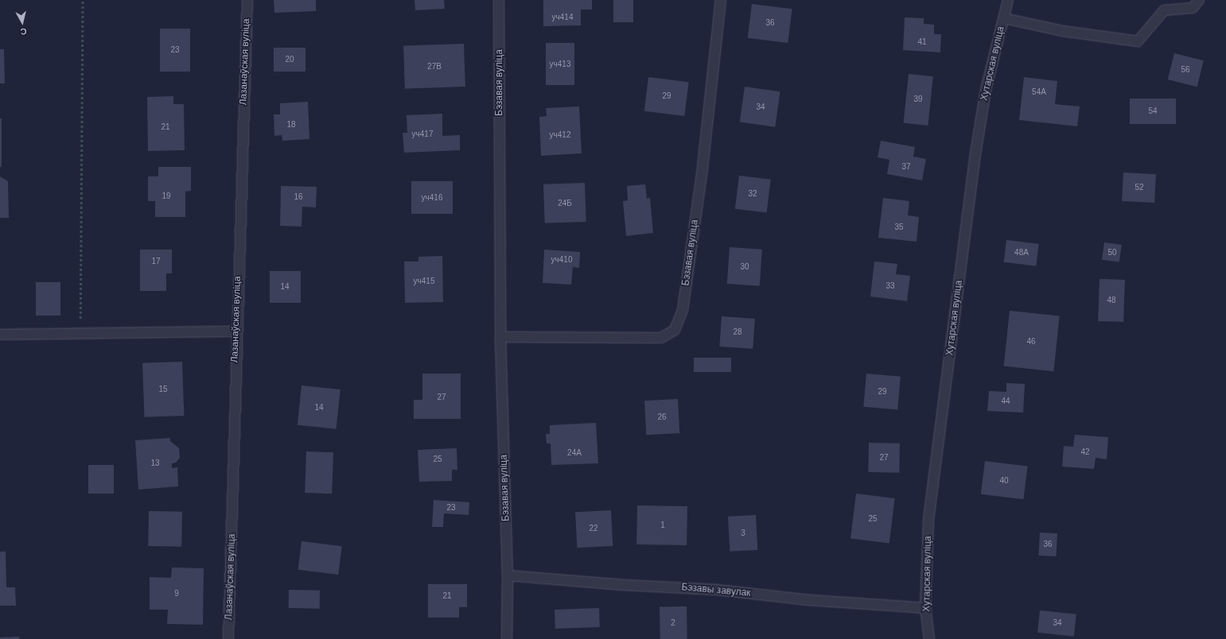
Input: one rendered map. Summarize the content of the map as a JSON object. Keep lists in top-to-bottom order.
{
  "streets": {
    "street": [
      "Лазанаўская вуліца",
      "Хутарская вуліца",
      "Бэзавая вуліца",
      "Бэзавы завулак"
    ]
  },
  "crossings": [
    ["Хутарская вуліца", "Бэзавы завулак"],
    ["Бэзавая вуліца", "Бэзавы завулак"]
  ],
  "house_numbers": [
    "уч414",
    "36",
    "41",
    "23",
    "20",
    "уч413",
    "27В",
    "56",
    "54А",
    "29",
    "39",
    "34",
    "54",
    "18",
    "21",
    "уч417",
    "уч412",
    "37",
    "52",
    "32",
    "19",
    "16",
    "уч416",
    "24Б",
    "35",
    "48А",
    "50",
    "уч410",
    "17",
    "30",
    "уч415",
    "33",
    "14",
    "48",
    "28",
    "46",
    "15",
    "29",
    "27",
    "44",
    "14",
    "26",
    "42",
    "24А",
    "27",
    "25",
    "13",
    "40",
    "23",
    "25",
    "1",
    "22",
    "3",
    "36",
    "9",
    "21",
    "2",
    "34"
  ],
  "north": "bottom"
}
